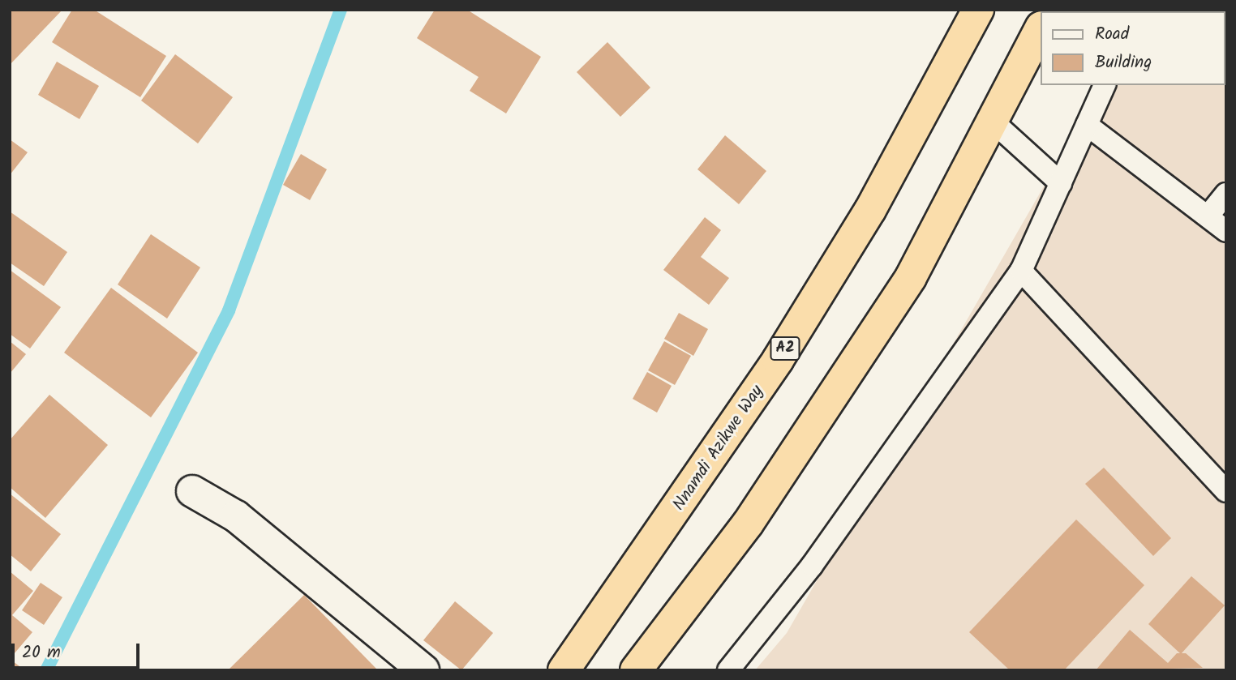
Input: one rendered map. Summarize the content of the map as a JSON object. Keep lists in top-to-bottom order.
{
  "streets": {
    "highway": ["A2", "Nnamdi Azikwe Way"]
  },
  "legend": ["Road", "Building"],
  "scale_bar": "20 m"
}
